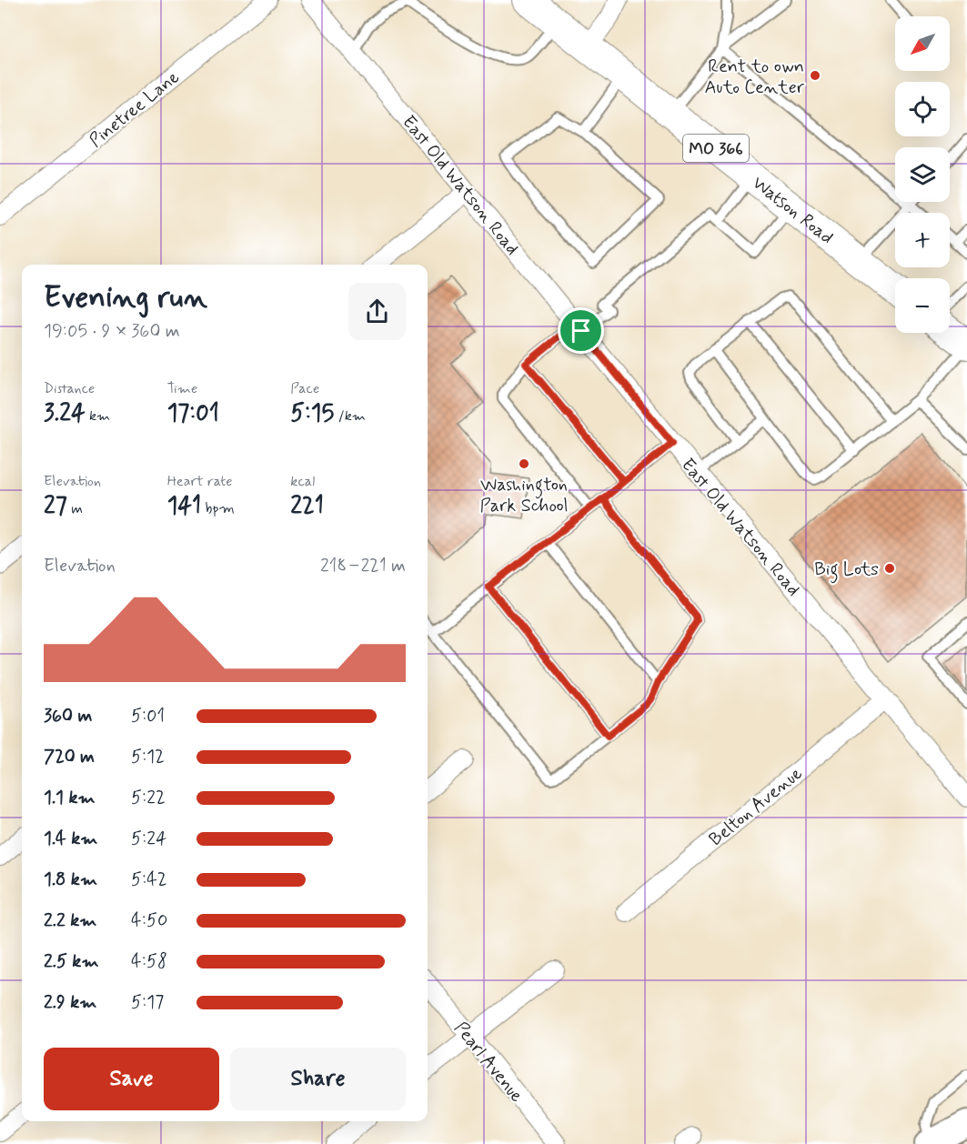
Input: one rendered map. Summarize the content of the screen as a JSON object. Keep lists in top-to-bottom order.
{
  "streets": {
    "main road": ["MO 366", "Watson Road"],
    "street": [
      "Pinetree Lane",
      "East Old Watson Road",
      "Belton Avenue",
      "Pearl Avenue"
    ]
  },
  "crossings": [
    ["East Old Watson Road", "Belton Avenue"]
  ],
  "places": ["Rent to own Auto Center", "Washington Park School", "Big Lots"],
  "north": "bottom left",
  "page": {
    "map_buttons": ["+", "−"],
    "heading": ["Evening run", "19:05 · 9 × 360 m"],
    "stats": [
      ["Distance", "3.24 km"],
      ["Time", "17:01"],
      ["Pace", "5:15 /km"],
      ["Elevation", "27 m"],
      ["Heart rate", "141 bpm"],
      ["kcal", "221"]
    ],
    "chart": ["Elevation", "218–221 m"],
    "list": [
      {
        "name": "360 m",
        "note": "5:01"
      },
      {
        "name": "720 m",
        "note": "5:12"
      },
      {
        "name": "1.1 km",
        "note": "5:22"
      },
      {
        "name": "1.4 km",
        "note": "5:24"
      },
      {
        "name": "1.8 km",
        "note": "5:42"
      },
      {
        "name": "2.2 km",
        "note": "4:50"
      },
      {
        "name": "2.5 km",
        "note": "4:58"
      },
      {
        "name": "2.9 km",
        "note": "5:17"
      }
    ],
    "buttons": ["Save", "Share"]
  }
}
